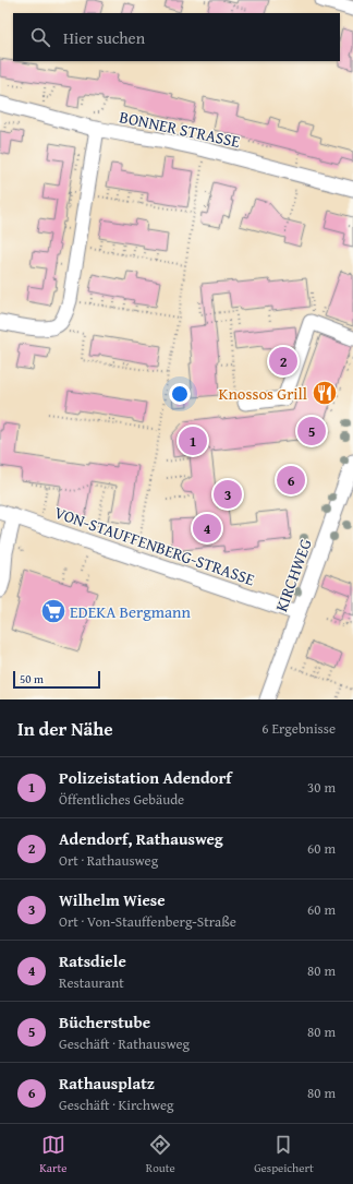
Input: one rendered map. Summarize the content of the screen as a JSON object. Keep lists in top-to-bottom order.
{
  "streets": {
    "street": ["BONNER STRASSE", "VON-STAUFFENBERG-STRASSE", "KIRCHWEG"]
  },
  "crossings": [
    ["VON-STAUFFENBERG-STRASSE", "KIRCHWEG"]
  ],
  "places": {
    "restaurant": ["Knossos Grill"],
    "supermarket": ["EDEKA Bergmann"]
  },
  "scale_bar": "50 m",
  "page": {
    "search": "Hier suchen",
    "pins": [
      "2",
      "5",
      "1",
      "6",
      "3",
      "4"
    ],
    "scale": "50 m",
    "heading": ["In der Nähe", "6 Ergebnisse"],
    "list": [
      {
        "mark": "1",
        "name": "Polizeistation Adendorf",
        "note": "Öffentliches Gebäude",
        "value": "30 m"
      },
      {
        "mark": "2",
        "name": "Adendorf, Rathausweg",
        "note": "Ort · Rathausweg",
        "value": "60 m"
      },
      {
        "mark": "3",
        "name": "Wilhelm Wiese",
        "note": "Ort · Von-Stauffenberg-Straße",
        "value": "60 m"
      },
      {
        "mark": "4",
        "name": "Ratsdiele",
        "note": "Restaurant",
        "value": "80 m"
      },
      {
        "mark": "5",
        "name": "Bücherstube",
        "note": "Geschäft · Rathausweg",
        "value": "80 m"
      },
      {
        "mark": "6",
        "name": "Rathausplatz",
        "note": "Geschäft · Kirchweg",
        "value": "80 m"
      }
    ],
    "nav": ["Karte", "Route", "Gespeichert"]
  }
}
